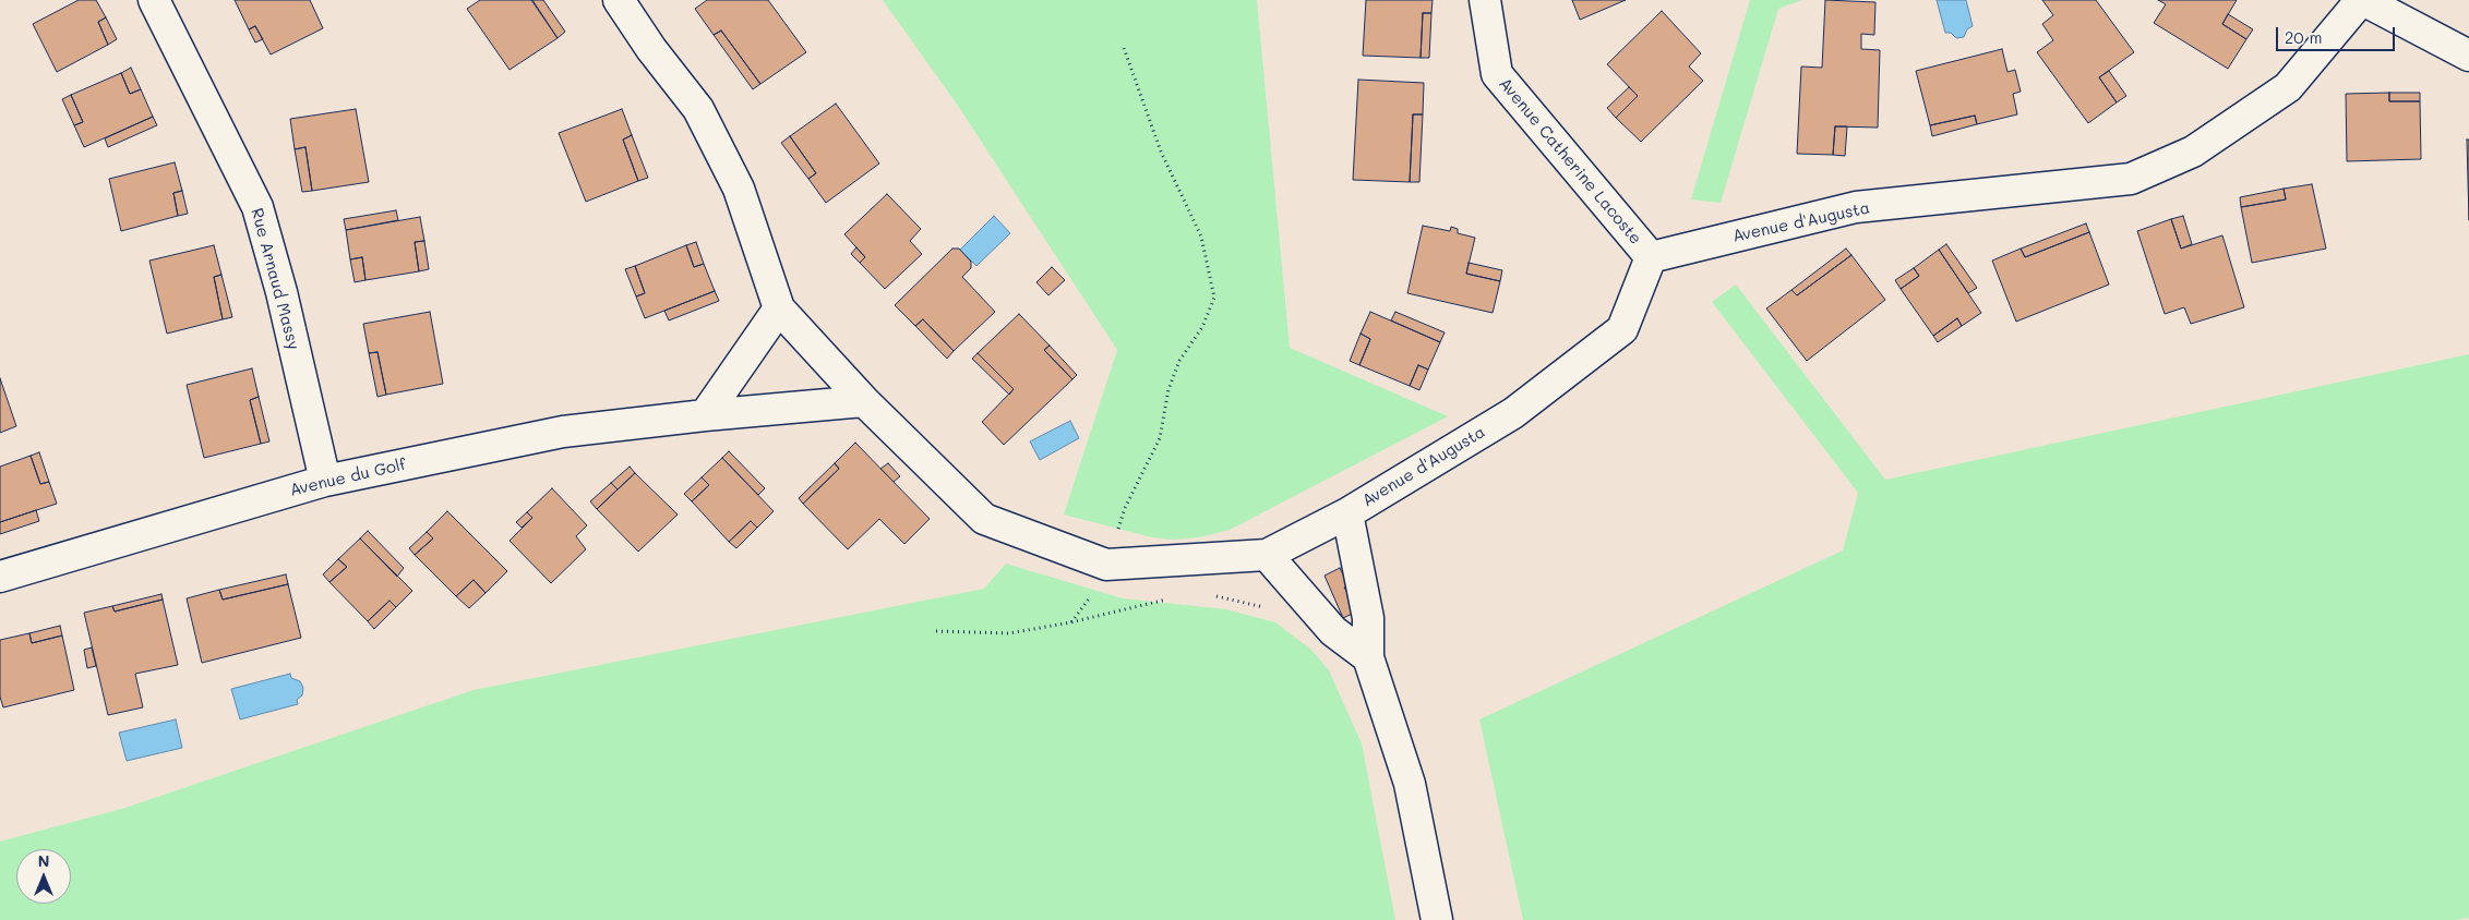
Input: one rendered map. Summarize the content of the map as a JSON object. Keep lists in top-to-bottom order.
{
  "streets": {
    "street": [
      "Avenue Catherine Lacoste",
      "Avenue d'Augusta",
      "Rue Arnaud Massy",
      "Avenue du Golf"
    ]
  },
  "crossings": [
    ["Avenue Catherine Lacoste", "Avenue d'Augusta"],
    ["Rue Arnaud Massy", "Avenue du Golf"]
  ],
  "scale_bar": "20 m",
  "north": "top"
}
